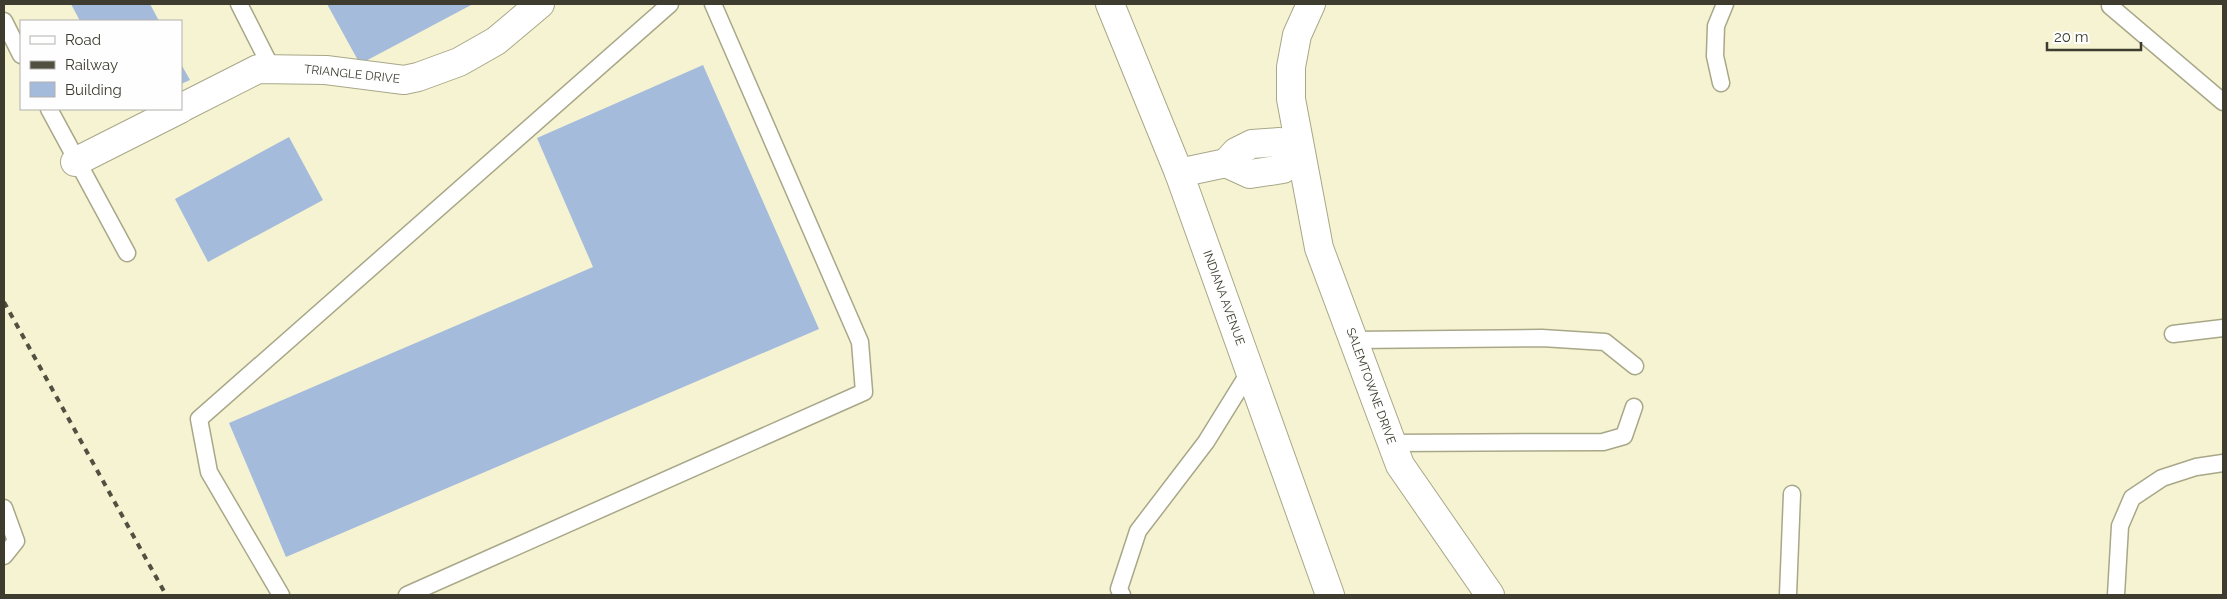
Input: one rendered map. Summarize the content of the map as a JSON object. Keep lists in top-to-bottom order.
{
  "streets": {
    "street": ["TRIANGLE DRIVE", "INDIANA AVENUE", "SALEMTOWNE DRIVE"]
  },
  "legend": ["Road", "Railway", "Building"],
  "scale_bar": "20 m"
}
